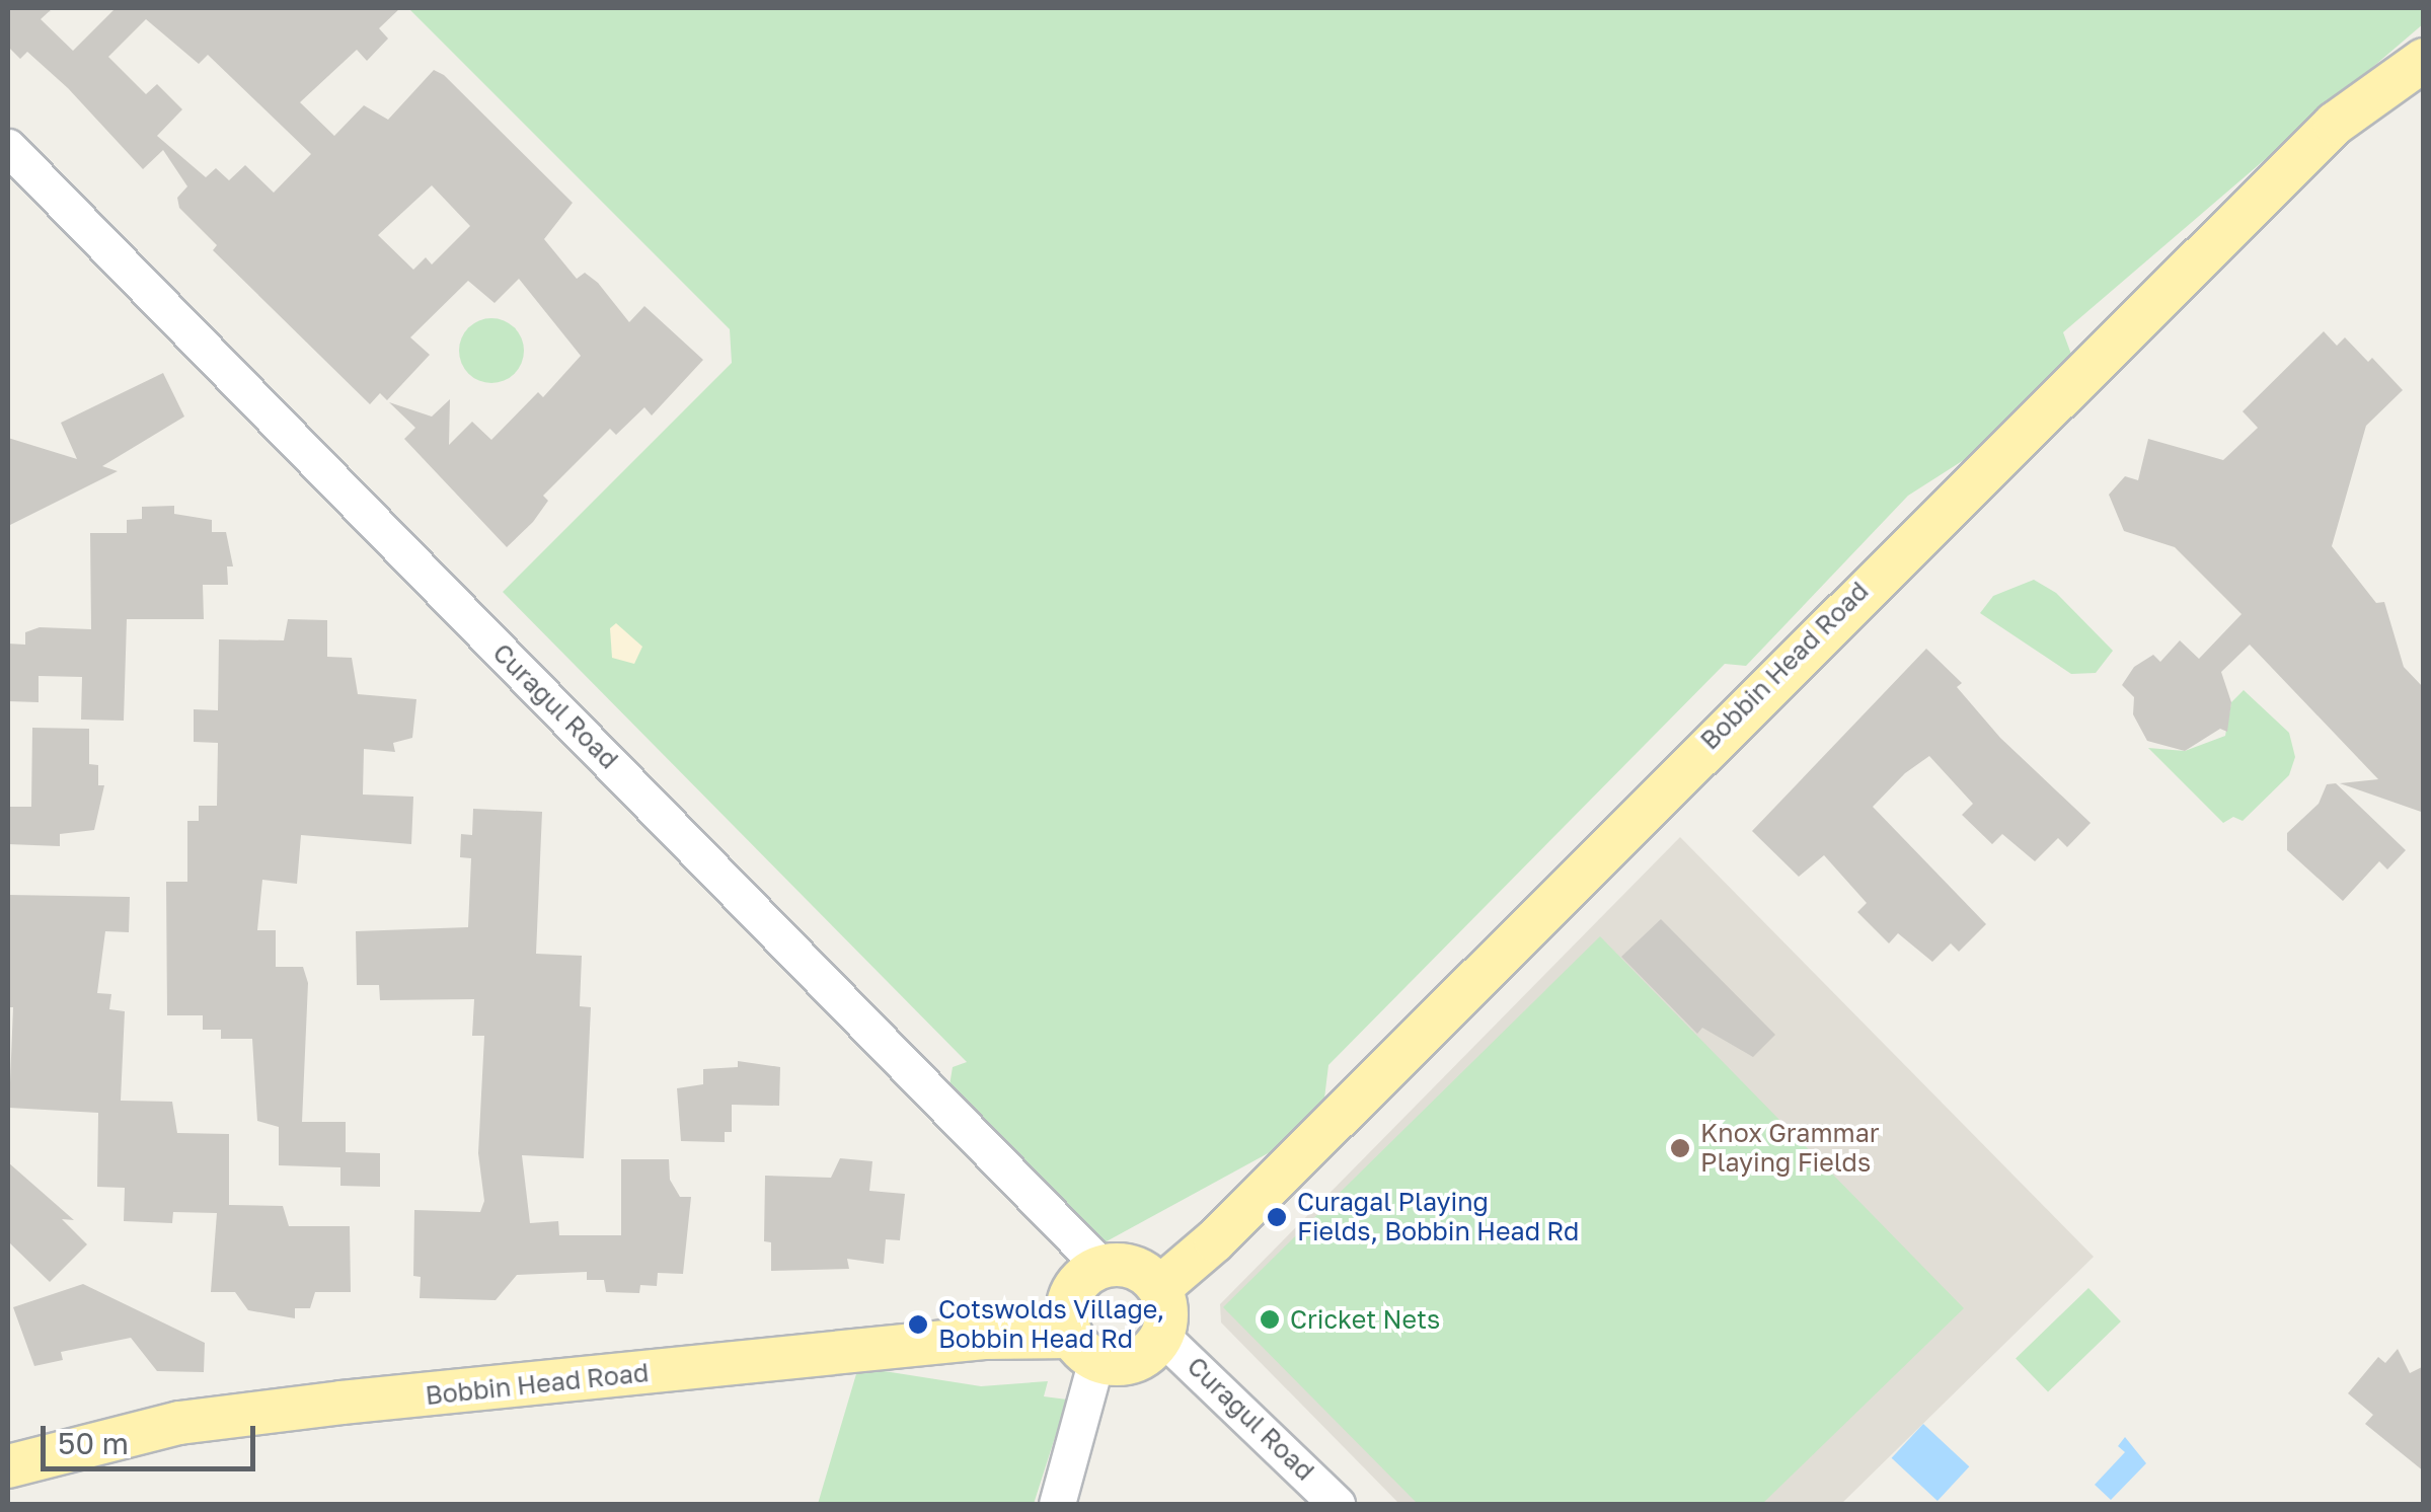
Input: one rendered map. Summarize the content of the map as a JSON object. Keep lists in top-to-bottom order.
{
  "streets": {
    "main road": ["Bobbin Head Road"],
    "street": ["Curagul Road"]
  },
  "crossings": [
    ["Bobbin Head Road", "Curagul Road"]
  ],
  "places": [
    "Knox Grammar Playing Fields",
    "Curagal Playing Fields, Bobbin Head Rd",
    "Cricket Nets",
    "Cotswolds Village, Bobbin Head Rd"
  ],
  "scale_bar": "50 m"
}
